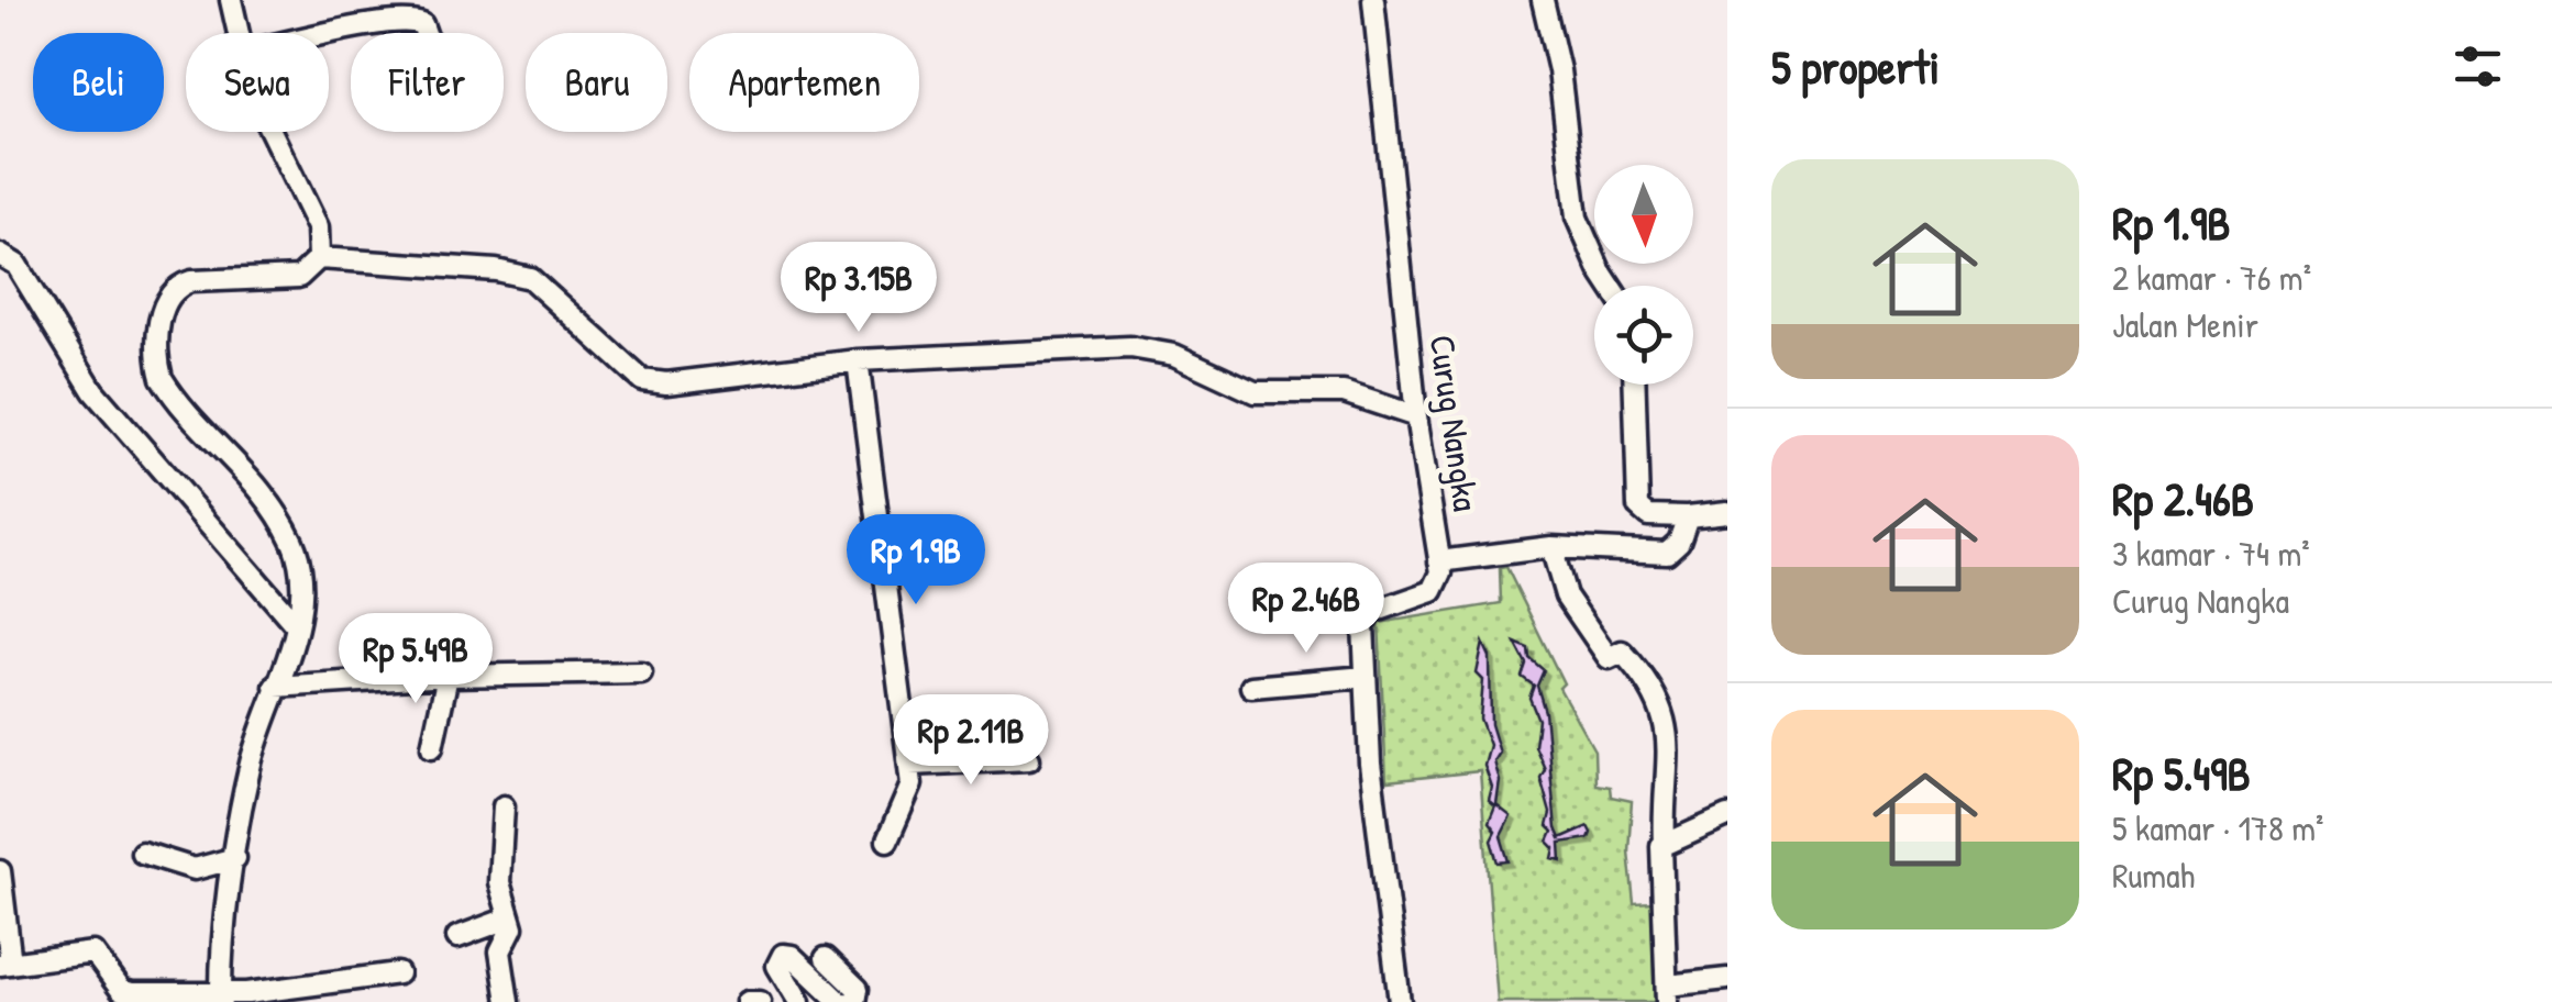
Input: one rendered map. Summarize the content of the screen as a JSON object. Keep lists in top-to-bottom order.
{
  "streets": {
    "street": ["Curug Nangka"]
  },
  "north": "bottom",
  "page": {
    "heading": "5 properti",
    "chip": [
      "Beli",
      "Sewa",
      "Filter",
      "Baru",
      "Apartemen"
    ],
    "list": [
      {
        "name": "Rp 1.9B",
        "note": "2 kamar · 76 m² · Jalan Menir"
      },
      {
        "name": "Rp 2.46B",
        "note": "3 kamar · 74 m² · Curug Nangka"
      },
      {
        "name": "Rp 5.49B",
        "note": "5 kamar · 178 m² · Rumah"
      }
    ],
    "price": [
      "Rp 3.15B",
      "Rp 1.9B",
      "Rp 2.46B",
      "Rp 5.49B",
      "Rp 2.11B"
    ]
  }
}
